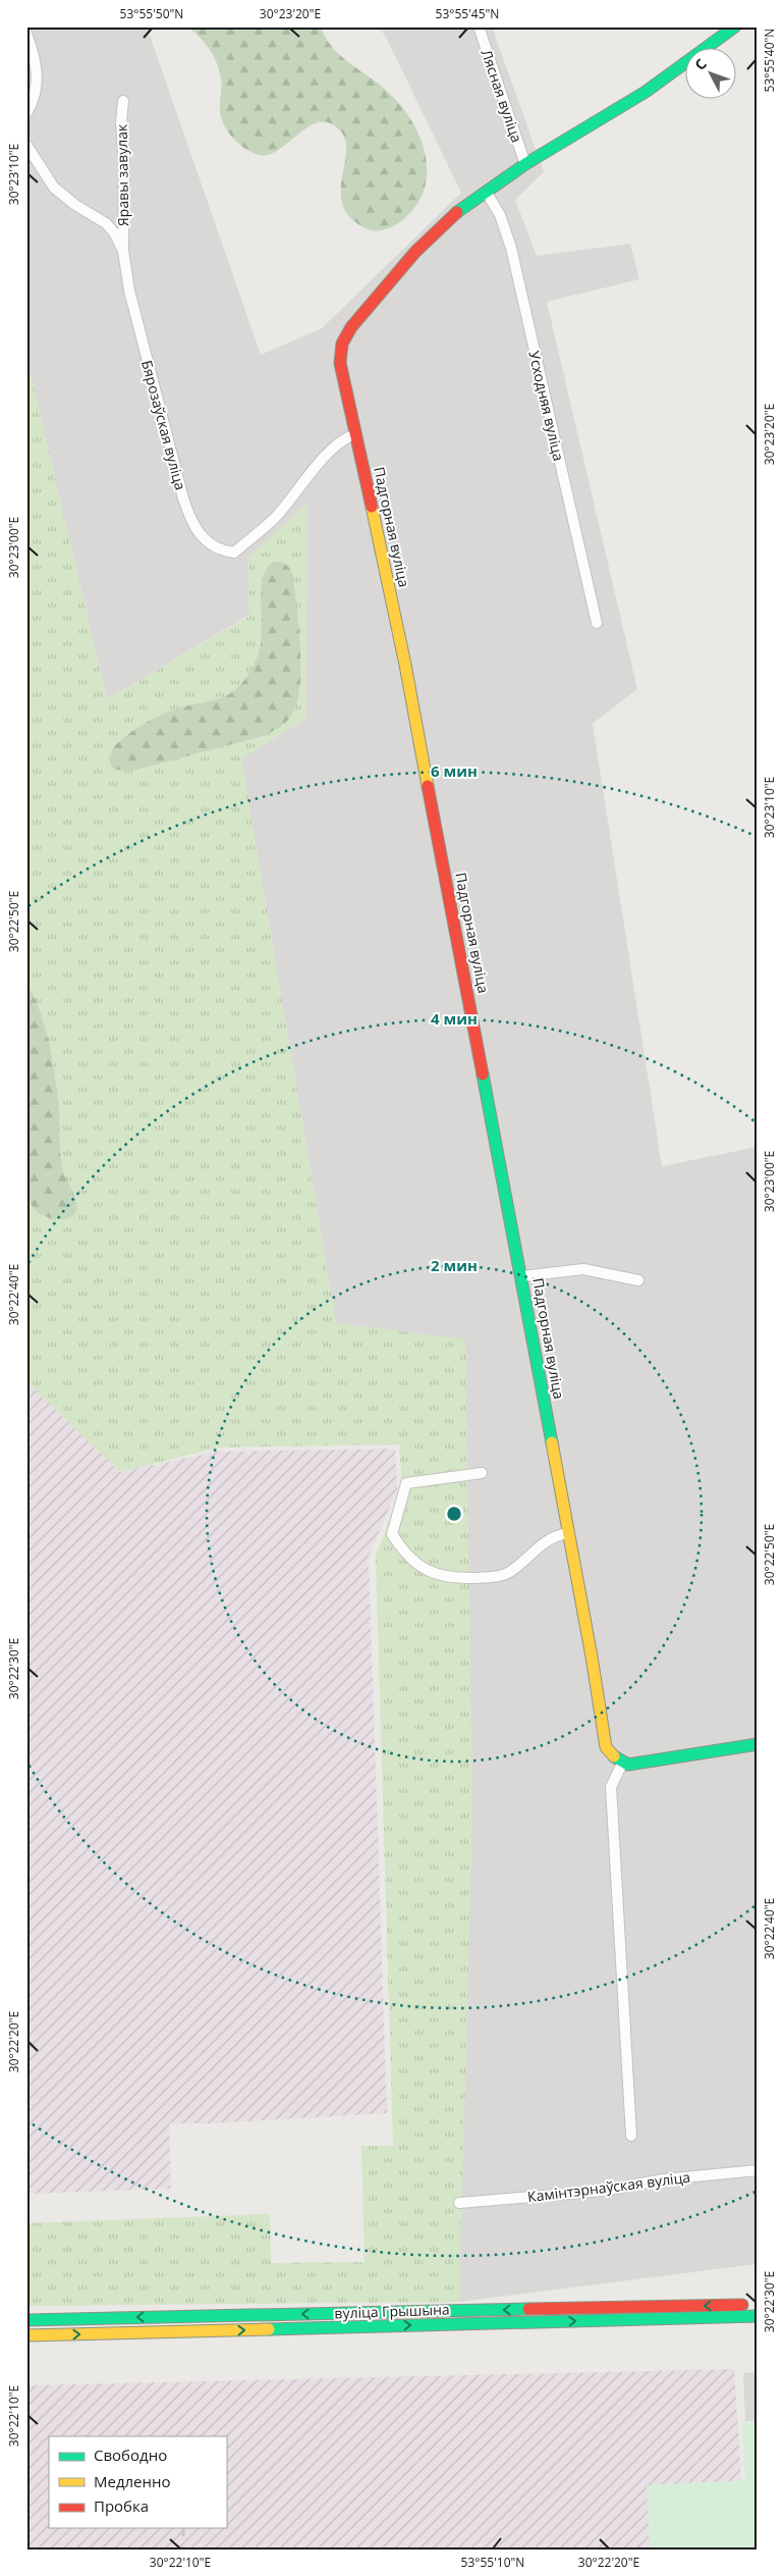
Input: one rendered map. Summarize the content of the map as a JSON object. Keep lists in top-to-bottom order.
{
  "streets": {
    "street": [
      "Лясная вуліца",
      "Яравы завулак",
      "Усходняя вуліца",
      "Бярозаўская вуліца",
      "Падгорная вуліца",
      "Камінтэрнаўская вуліца",
      "вуліца Грышына"
    ]
  },
  "crossings": [
    ["Лясная вуліца", "Падгорная вуліца"],
    ["Яравы завулак", "Бярозаўская вуліца"],
    ["Усходняя вуліца", "Падгорная вуліца"],
    ["Бярозаўская вуліца", "Падгорная вуліца"]
  ],
  "legend": ["Свободно", "Медленно", "Пробка"],
  "north": "top left",
  "coordinates": [
    "53°55'50\"N",
    "30°23'20\"E",
    "53°55'45\"N",
    "53°55'40\"N",
    "30°23'10\"E",
    "30°23'00\"E",
    "30°22'50\"E",
    "30°22'40\"E",
    "30°22'30\"E",
    "30°22'20\"E",
    "30°22'10\"E",
    "53°55'10\"N"
  ],
  "rings": ["6 мин", "4 мин", "2 мин"]
}
